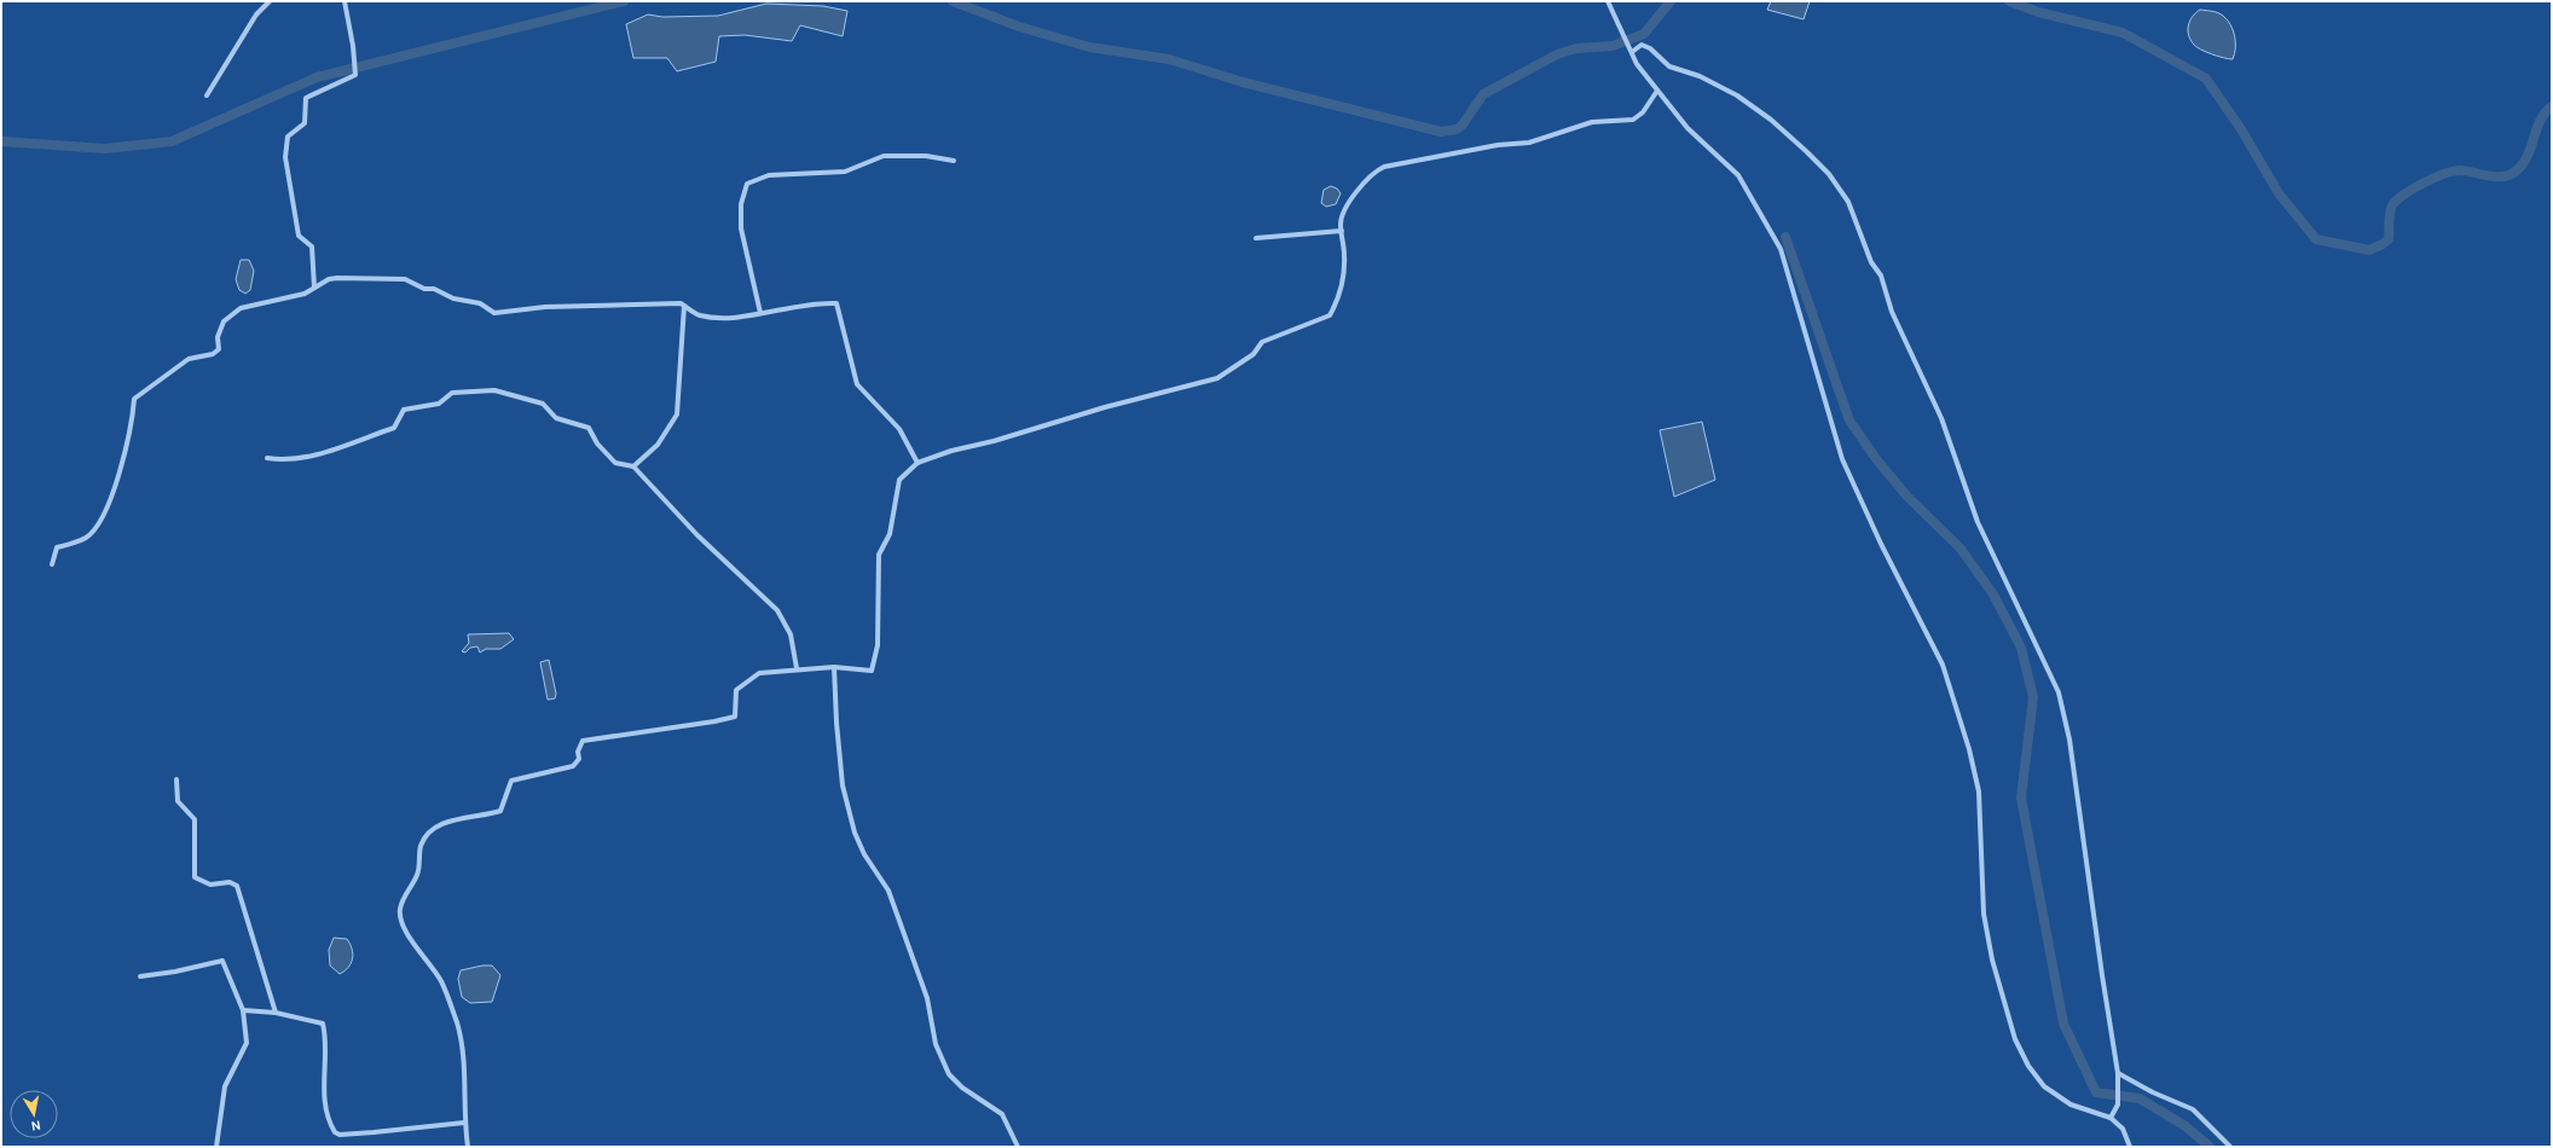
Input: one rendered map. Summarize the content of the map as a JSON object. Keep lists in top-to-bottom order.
{
  "north": "bottom"
}
